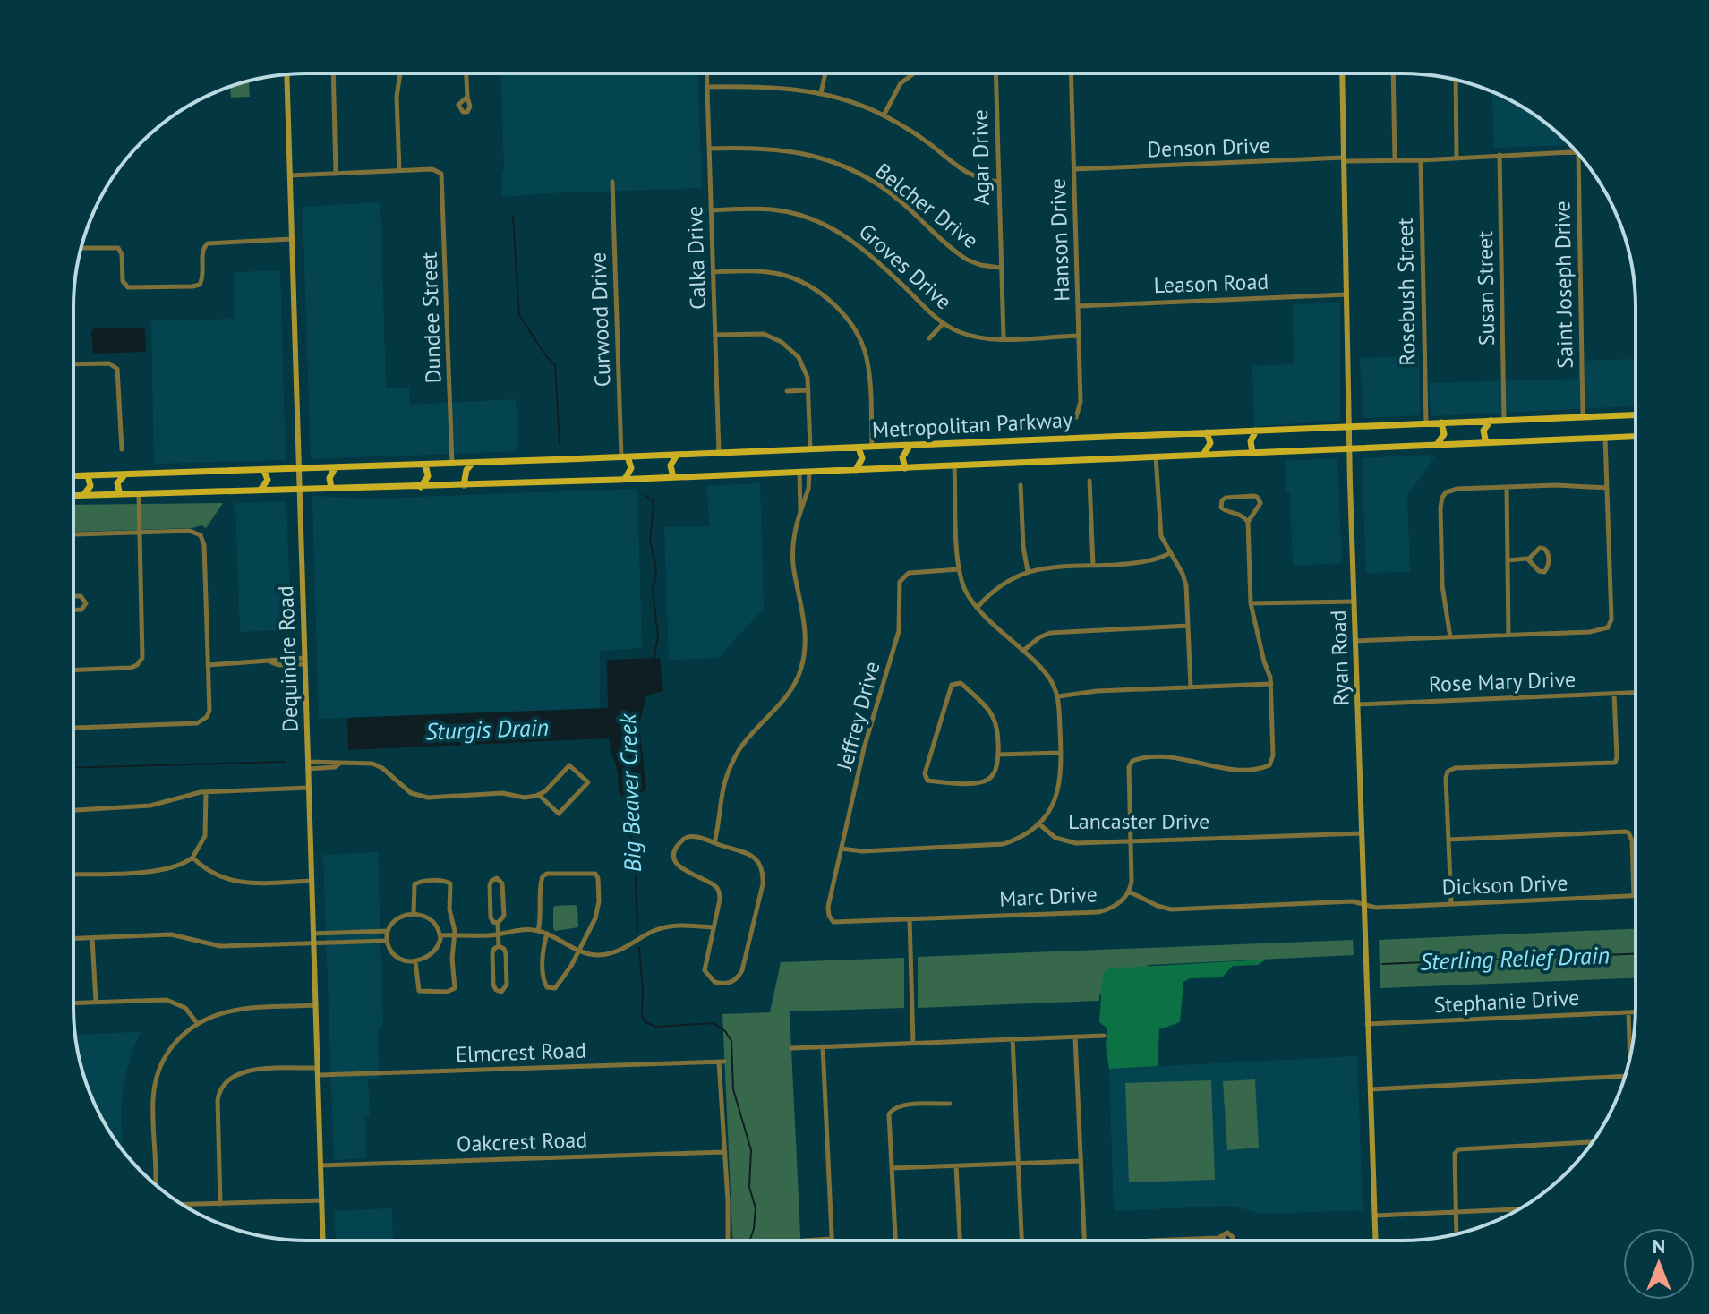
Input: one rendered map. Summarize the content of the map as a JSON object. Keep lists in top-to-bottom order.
{
  "streets": {
    "main road": ["Metropolitan Parkway", "Ryan Road", "Dequindre Road"],
    "street": [
      "Denson Drive",
      "Agar Drive",
      "Belcher Drive",
      "Hanson Drive",
      "Calka Drive",
      "Groves Drive",
      "Leason Road",
      "Saint Joseph Drive",
      "Susan Street",
      "Rosebush Street",
      "Dundee Street",
      "Curwood Drive",
      "Rose Mary Drive",
      "Jeffrey Drive",
      "Lancaster Drive",
      "Dickson Drive",
      "Marc Drive",
      "Stephanie Drive",
      "Elmcrest Road",
      "Oakcrest Road"
    ]
  },
  "crossings": [
    ["Denson Drive", "Hanson Drive"],
    ["Denson Drive", "Susan Street"],
    ["Denson Drive", "Rosebush Street"],
    ["Denson Drive", "Ryan Road"],
    ["Agar Drive", "Belcher Drive"],
    ["Agar Drive", "Groves Drive"],
    ["Belcher Drive", "Calka Drive"],
    ["Hanson Drive", "Groves Drive"],
    ["Hanson Drive", "Leason Road"],
    ["Calka Drive", "Groves Drive"],
    ["Calka Drive", "Metropolitan Parkway"],
    ["Leason Road", "Ryan Road"],
    ["Saint Joseph Drive", "Metropolitan Parkway"],
    ["Susan Street", "Metropolitan Parkway"],
    ["Rosebush Street", "Metropolitan Parkway"],
    ["Dundee Street", "Metropolitan Parkway"],
    ["Curwood Drive", "Metropolitan Parkway"],
    ["Metropolitan Parkway", "Ryan Road"],
    ["Metropolitan Parkway", "Dequindre Road"],
    ["Ryan Road", "Rose Mary Drive"],
    ["Ryan Road", "Lancaster Drive"],
    ["Ryan Road", "Dickson Drive"],
    ["Ryan Road", "Stephanie Drive"],
    ["Dequindre Road", "Elmcrest Road"],
    ["Dequindre Road", "Oakcrest Road"],
    ["Jeffrey Drive", "Lancaster Drive"],
    ["Jeffrey Drive", "Marc Drive"],
    ["Lancaster Drive", "Marc Drive"],
    ["Dickson Drive", "Marc Drive"],
    ["Elmcrest Road", "Oakcrest Road"]
  ],
  "water": ["Sturgis Drain", "Big Beaver Creek", "Sterling Relief Drain"],
  "north": "top"
}
